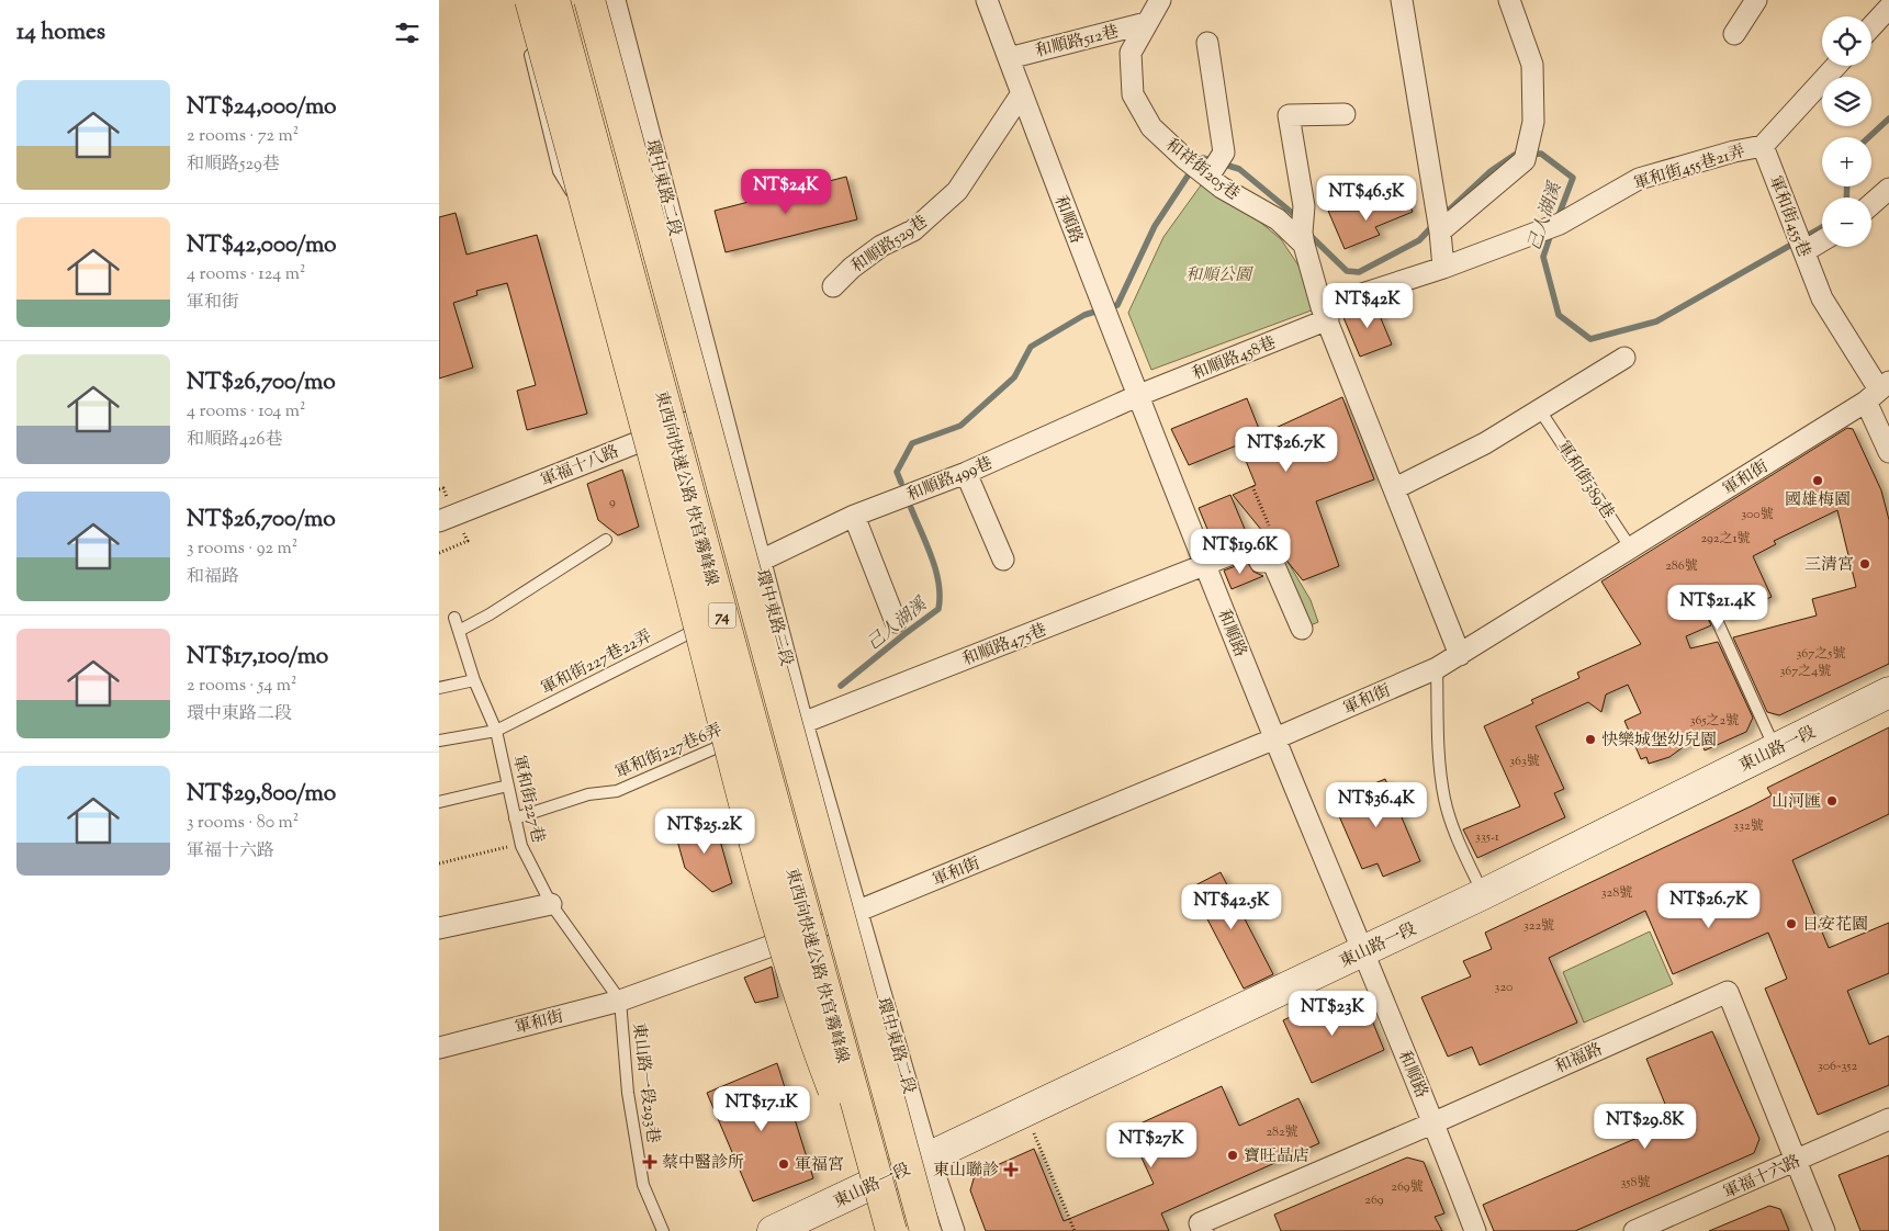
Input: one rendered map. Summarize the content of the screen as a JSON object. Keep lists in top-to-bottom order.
{
  "streets": {
    "highway": ["東西向快速公路 快官霧峰線", "74"],
    "main road": ["東山路一段"],
    "street": [
      "和順路512巷",
      "軍和街455巷21弄",
      "和祥街205巷",
      "環中東路二段",
      "軍和街455巷",
      "和順路",
      "和順路529巷",
      "和順路458巷",
      "軍福十八路",
      "軍和街",
      "和順路499巷",
      "和順路475巷",
      "和福路",
      "軍福十六路"
    ],
    "lane": [
      "軍和街389巷",
      "軍和街227巷22弄",
      "軍和街227巷6弄",
      "軍和街227巷",
      "東山路一段293巷"
    ]
  },
  "crossings": [
    ["和順路512巷", "和祥街205巷"],
    ["和順路512巷", "和順路"],
    ["軍和街455巷21弄", "軍和街455巷"],
    ["軍和街455巷21弄", "和順路458巷"],
    ["環中東路二段", "軍福十八路"],
    ["環中東路二段", "軍和街"],
    ["環中東路二段", "和順路499巷"],
    ["環中東路二段", "和順路475巷"],
    ["環中東路二段", "東山路一段"],
    ["軍和街455巷", "軍和街"],
    ["和順路", "和順路529巷"],
    ["和順路", "和順路458巷"],
    ["和順路", "軍和街"],
    ["和順路", "和順路499巷"],
    ["和順路", "和順路475巷"],
    ["和順路", "東山路一段"],
    ["和順路", "和福路"],
    ["和順路458巷", "和順路499巷"],
    ["軍和街", "軍和街389巷"],
    ["軍和街", "軍和街227巷"],
    ["軍和街", "東山路一段293巷"],
    ["東西向快速公路 快官霧峰線", "74"],
    ["東西向快速公路 快官霧峰線", "東山路一段"],
    ["74", "東山路一段"],
    ["軍和街227巷22弄", "軍和街227巷"],
    ["軍和街227巷6弄", "軍和街227巷"],
    ["軍和街227巷", "東山路一段293巷"],
    ["和福路", "軍福十六路"]
  ],
  "water": ["己人湖溪"],
  "parks": ["和順公園"],
  "places": {
    "other": [
      "國雄梅園",
      "三清宮",
      "快樂城堡幼兒園",
      "山河匯",
      "日安花園",
      "寶旺晶店",
      "軍福宮"
    ],
    "health": ["蔡中醫診所", "東山聯診"]
  },
  "house_numbers": [
    "9",
    "300號",
    "292之1號",
    "286號",
    "367之5號",
    "367之4號",
    "365之2號",
    "363號",
    "332號",
    "335-1",
    "328號",
    "322號",
    "320",
    "306~352",
    "282號",
    "358號",
    "269號",
    "269"
  ],
  "page": {
    "heading": "14 homes",
    "map_buttons": ["+", "−"],
    "list": [
      {
        "name": "NT$24,000/mo",
        "note": "2 rooms · 72 m² · 和順路529巷"
      },
      {
        "name": "NT$42,000/mo",
        "note": "4 rooms · 124 m² · 軍和街"
      },
      {
        "name": "NT$26,700/mo",
        "note": "4 rooms · 104 m² · 和順路426巷"
      },
      {
        "name": "NT$26,700/mo",
        "note": "3 rooms · 92 m² · 和福路"
      },
      {
        "name": "NT$17,100/mo",
        "note": "2 rooms · 54 m² · 環中東路二段"
      },
      {
        "name": "NT$29,800/mo",
        "note": "3 rooms · 80 m² · 軍福十六路"
      }
    ],
    "price": [
      "NT$24K",
      "NT$46.5K",
      "NT$42K",
      "NT$26.7K",
      "NT$19.6K",
      "NT$21.4K",
      "NT$36.4K",
      "NT$25.2K",
      "NT$26.7K",
      "NT$42.5K",
      "NT$23K",
      "NT$17.1K",
      "NT$29.8K",
      "NT$27K"
    ]
  }
}
